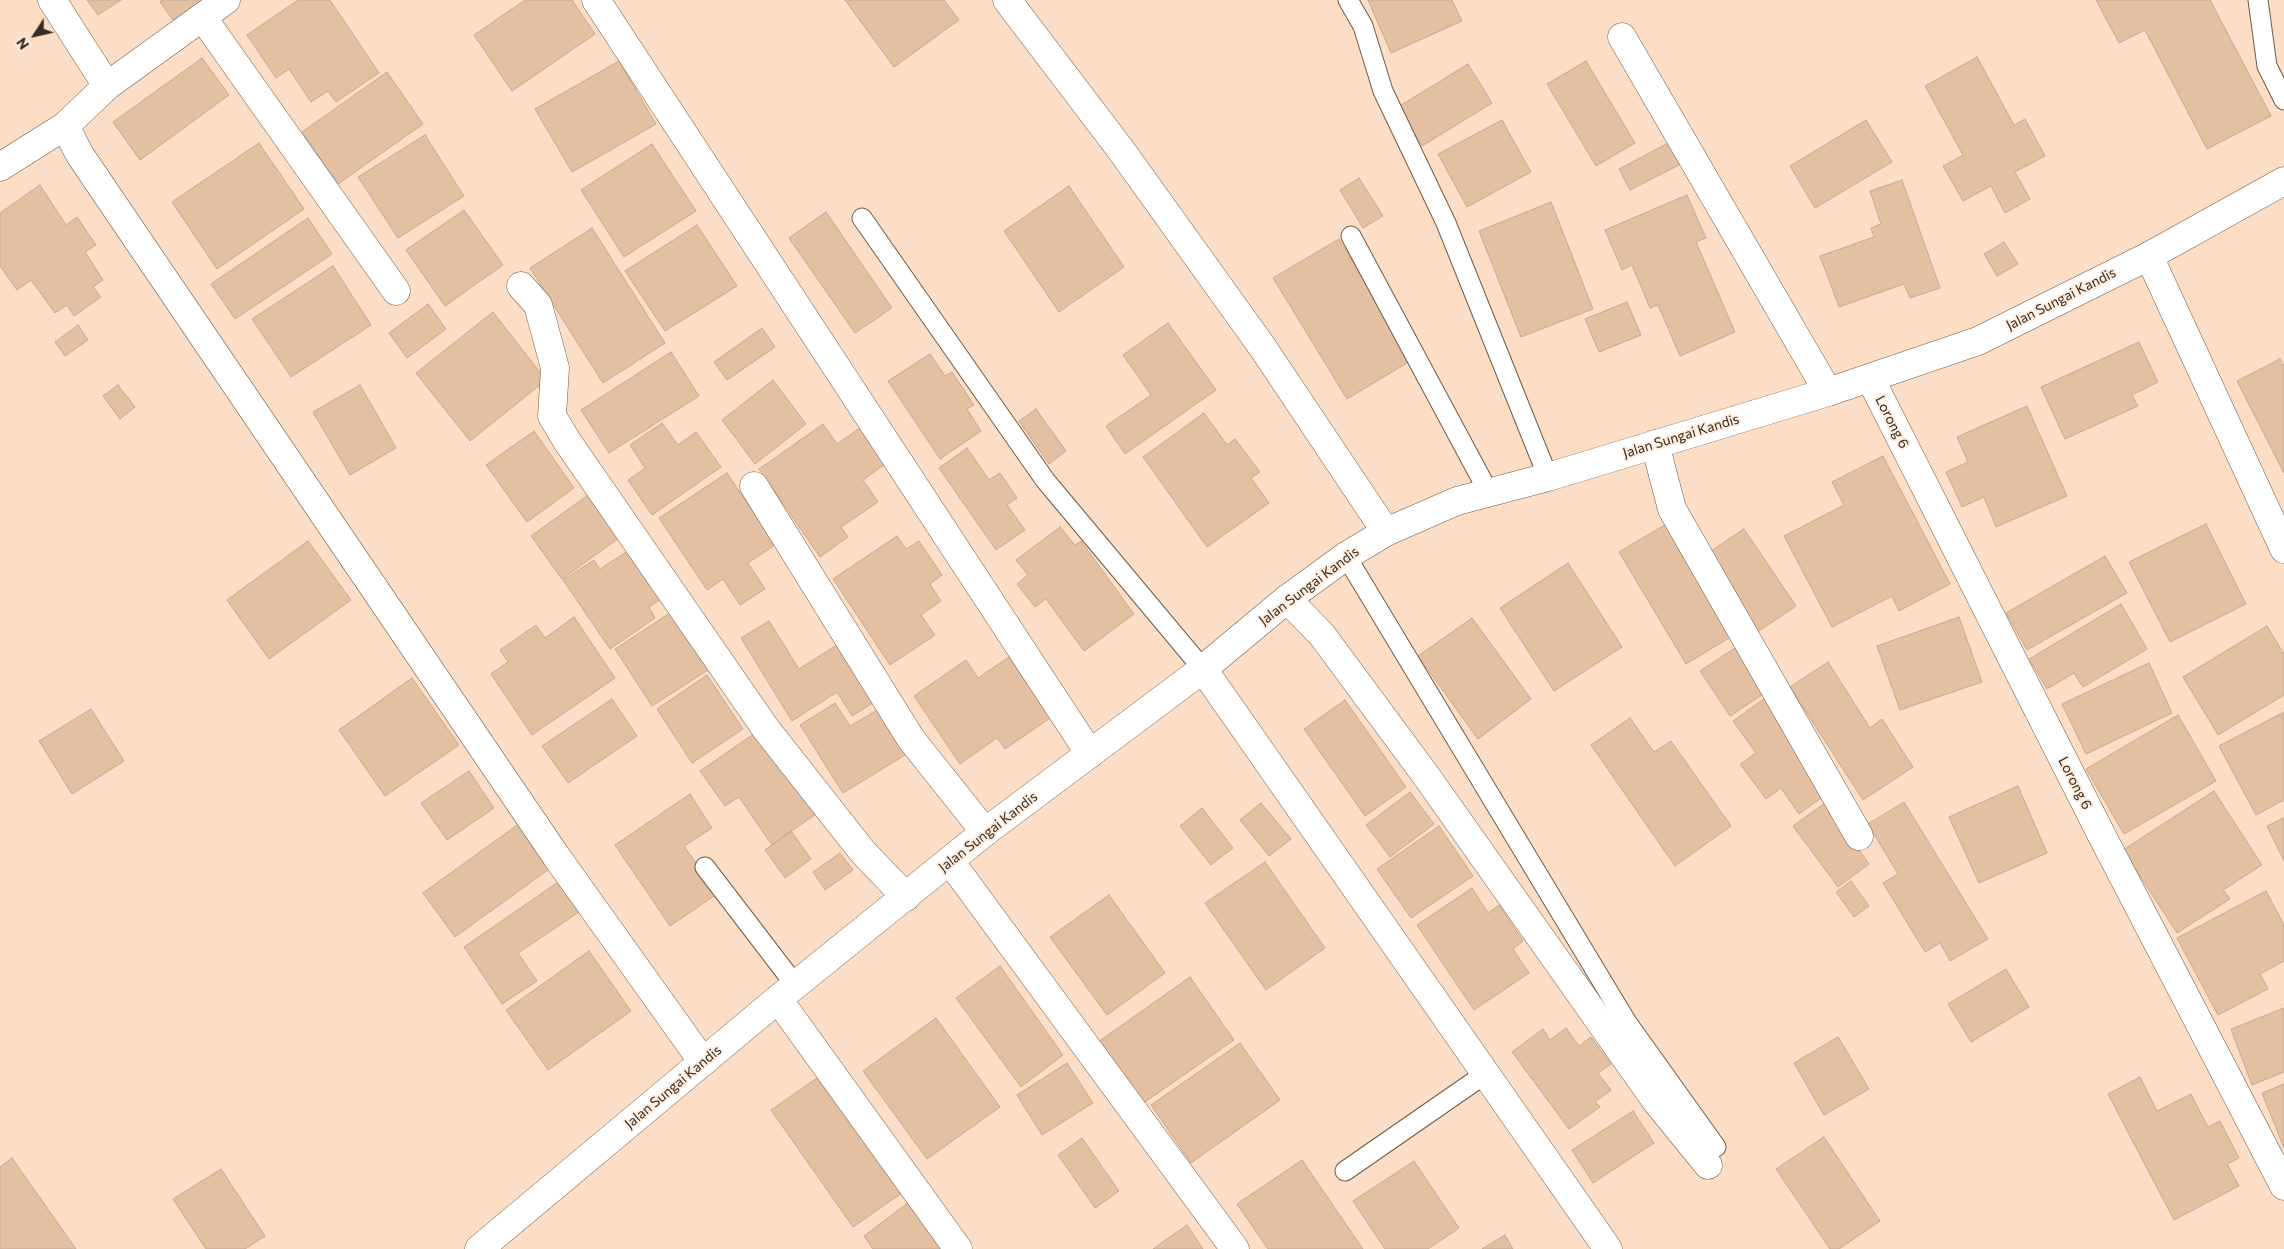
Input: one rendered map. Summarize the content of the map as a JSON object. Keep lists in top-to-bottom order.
{
  "streets": {
    "street": ["Jalan Sungai Kandis", "Lorong 6"]
  },
  "crossings": [
    ["Jalan Sungai Kandis", "Lorong 6"]
  ],
  "north": "bottom left"
}
